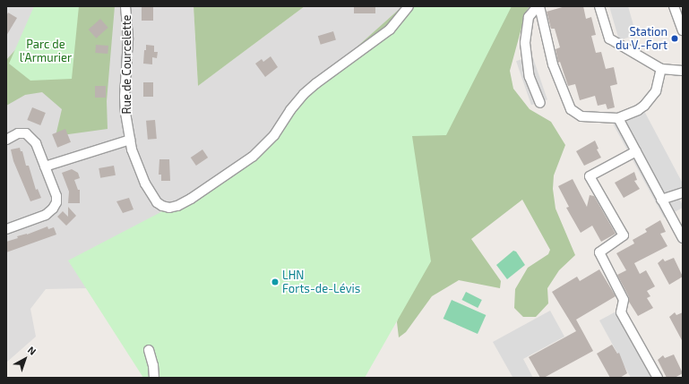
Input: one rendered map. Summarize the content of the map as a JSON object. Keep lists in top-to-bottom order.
{
  "streets": {
    "street": ["Rue de Courcelette"]
  },
  "parks": ["Parc de l'Armurier"],
  "places": ["Station du V.-Fort", "LHN Forts-de-Lévis"],
  "north": "top right"
}
